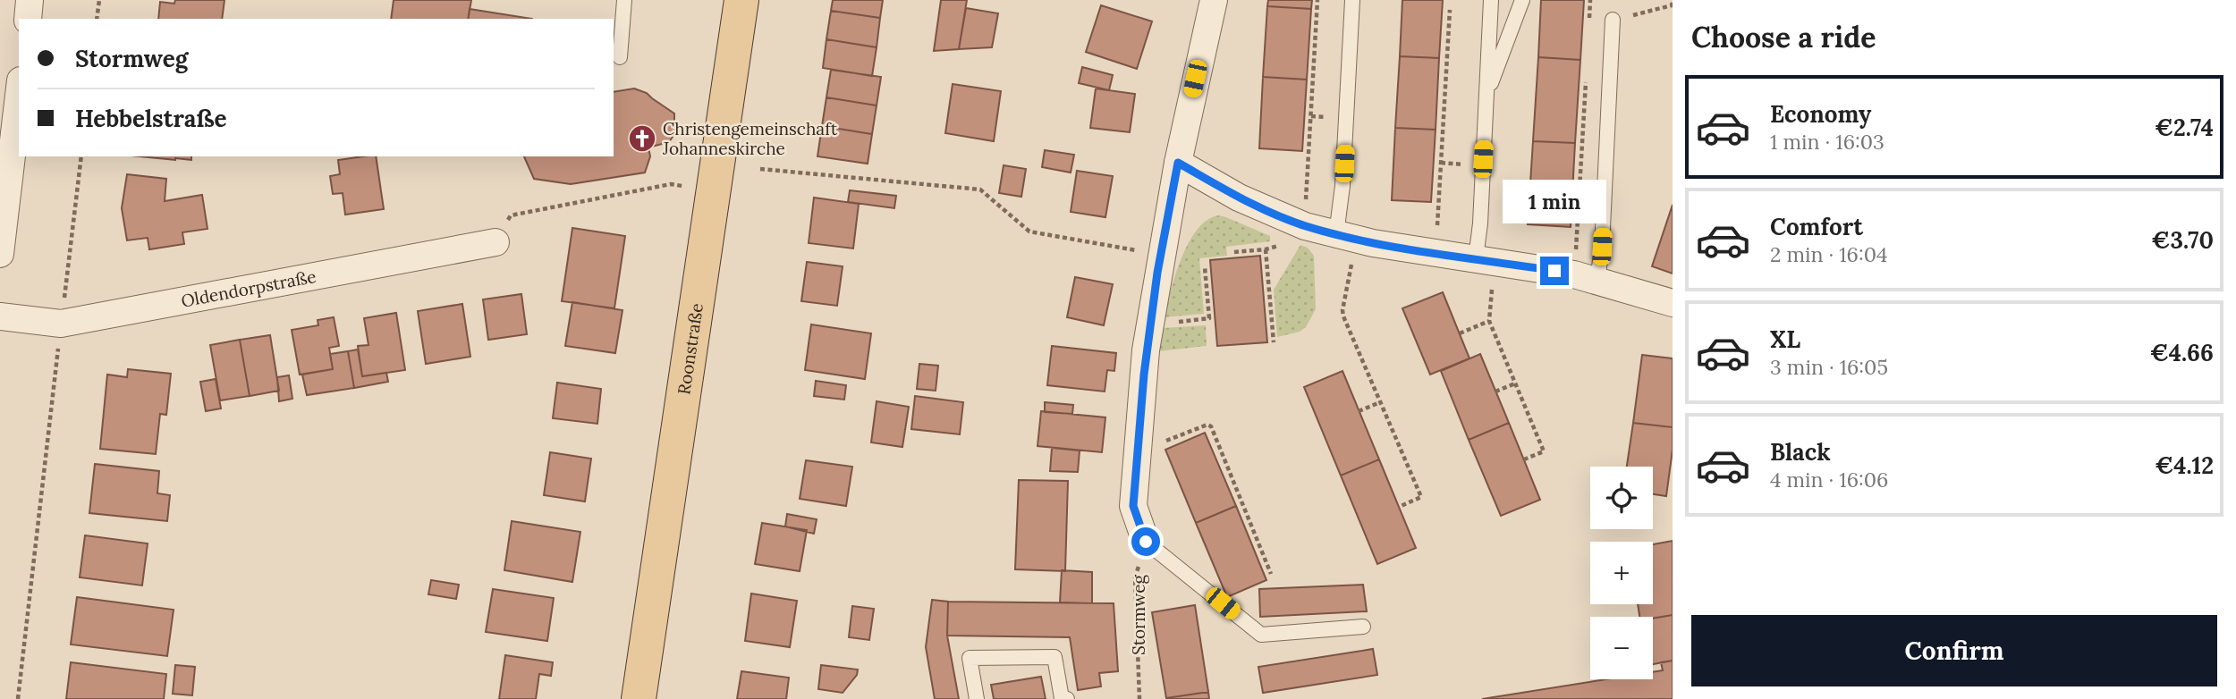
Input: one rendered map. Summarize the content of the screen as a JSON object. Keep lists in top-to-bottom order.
{
  "streets": {
    "main road": ["Roonstraße"],
    "street": ["Oldendorpstraße"],
    "path": ["Stormweg"]
  },
  "places": {
    "church": ["Christengemeinschaft Johanneskirche"]
  },
  "page": {
    "heading": "Choose a ride",
    "banner": ["Stormweg", "Hebbelstraße"],
    "list": [
      {
        "name": "Economy",
        "note": "1 min · 16:03",
        "value": "€2.74"
      },
      {
        "name": "Comfort",
        "note": "2 min · 16:04",
        "value": "€3.70"
      },
      {
        "name": "XL",
        "note": "3 min · 16:05",
        "value": "€4.66"
      },
      {
        "name": "Black",
        "note": "4 min · 16:06",
        "value": "€4.12"
      }
    ],
    "bubble": "1 min",
    "map_buttons": ["+", "−"],
    "buttons": "Confirm"
  }
}
